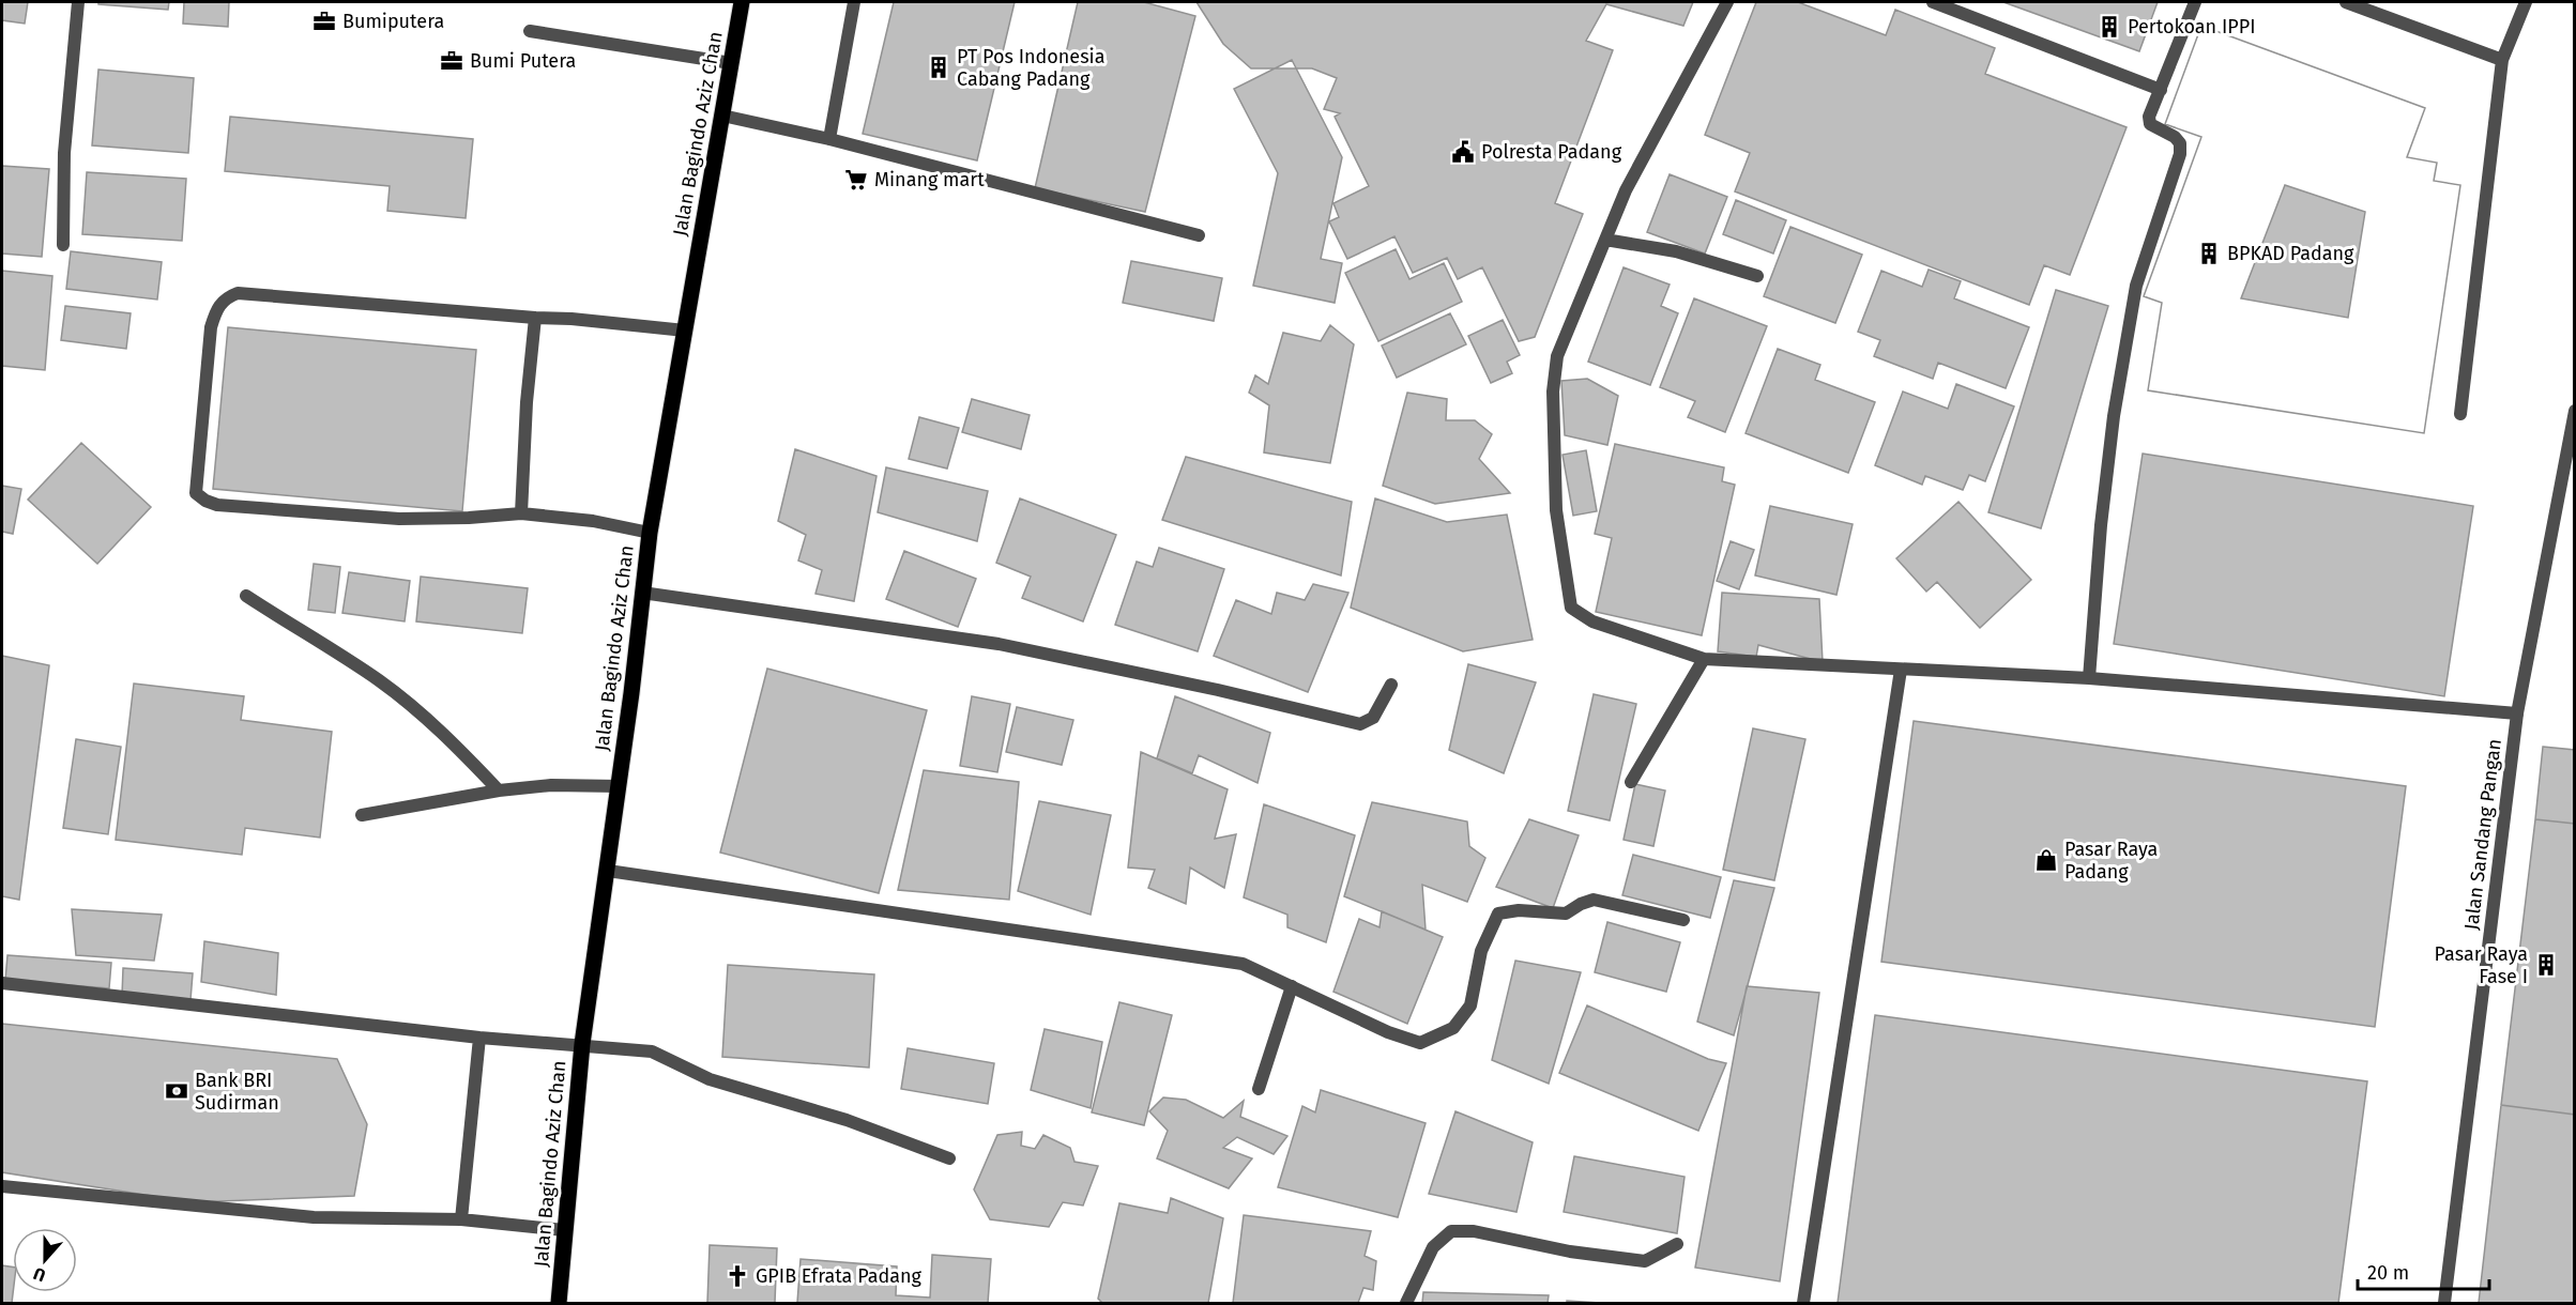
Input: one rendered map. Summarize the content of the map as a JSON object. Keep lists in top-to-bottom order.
{
  "streets": {
    "main road": ["Jalan Bagindo Aziz Chan"],
    "street": ["Jalan Sandang Pangan"]
  },
  "places": {
    "office": ["Bumiputera", "Bumi Putera"],
    "building": [
      "Pertokoan IPPI",
      "PT Pos Indonesia Cabang Padang",
      "BPKAD Padang",
      "Pasar Raya Fase I"
    ],
    "public building": ["Polresta Padang"],
    "supermarket": ["Minang mart"],
    "shop": ["Pasar Raya Padang"],
    "bank": ["Bank BRI Sudirman"],
    "church": ["GPIB Efrata Padang"]
  },
  "scale_bar": "20 m",
  "north": "bottom"
}
